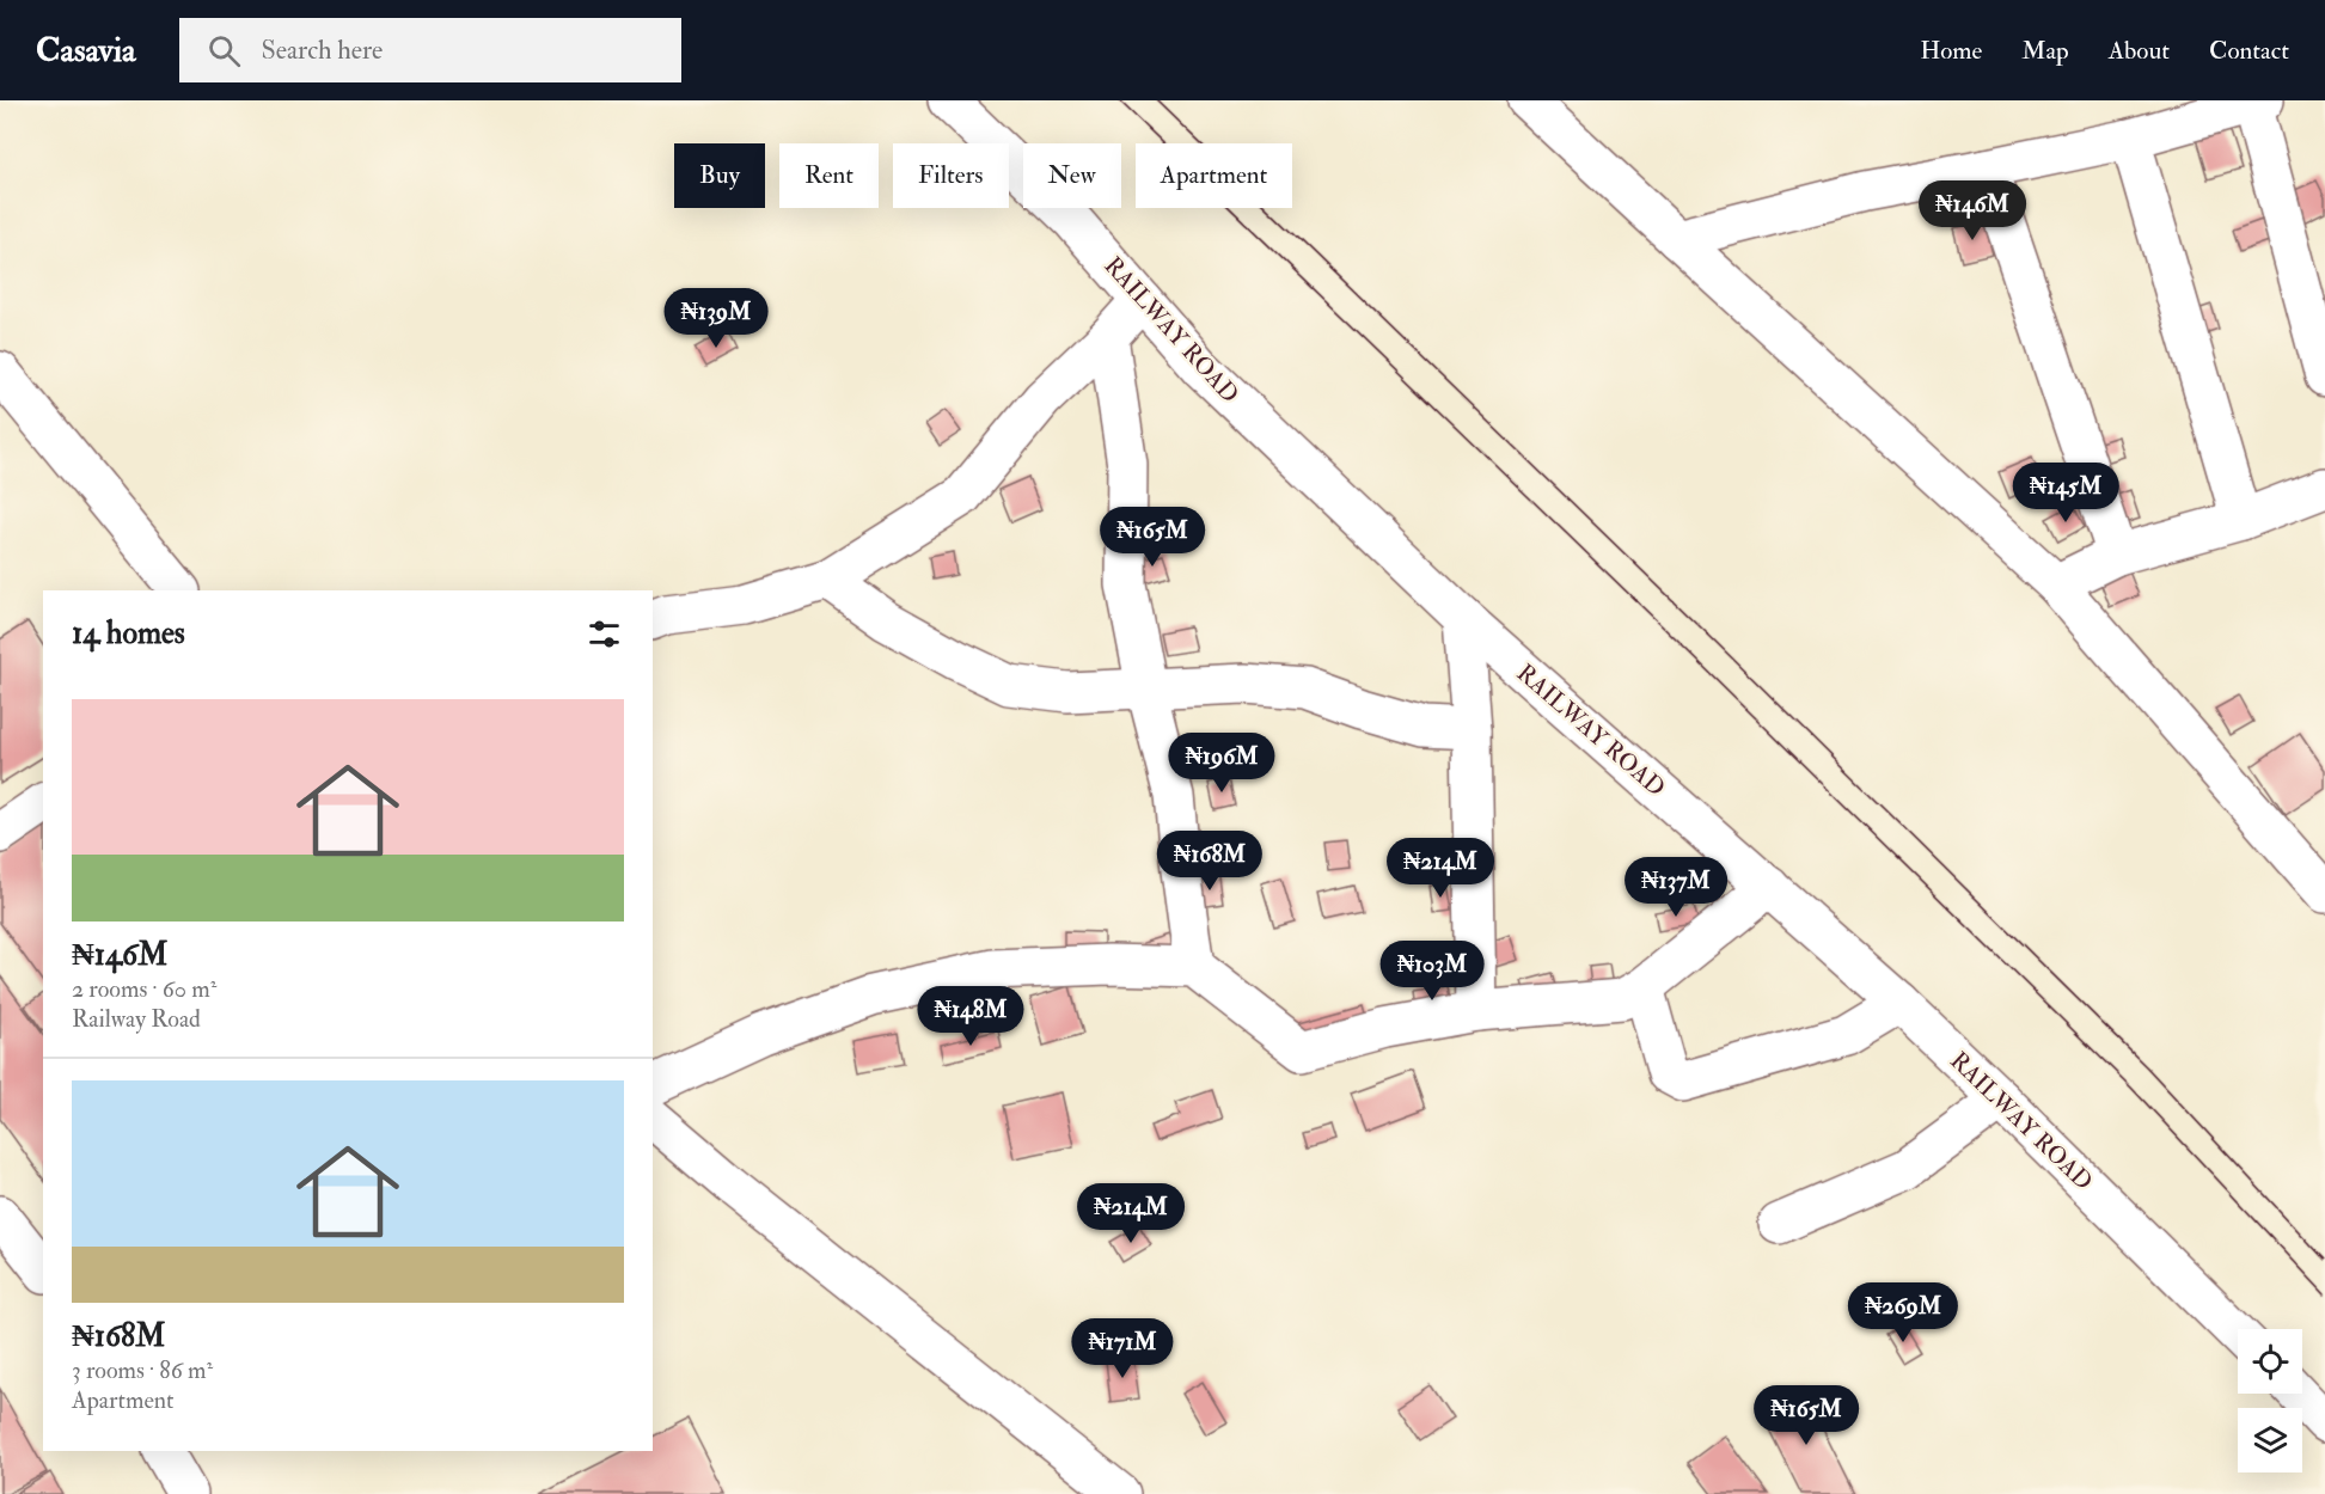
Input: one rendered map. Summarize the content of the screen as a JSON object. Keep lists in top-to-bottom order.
{
  "streets": {
    "street": ["RAILWAY ROAD"]
  },
  "page": {
    "header": "Casavia",
    "search": "Search here",
    "nav": [
      "Home",
      "Map",
      "About",
      "Contact"
    ],
    "chip": [
      "Buy",
      "Rent",
      "Filters",
      "New",
      "Apartment"
    ],
    "price": [
      "₦146M",
      "₦139M",
      "₦145M",
      "₦165M",
      "₦196M",
      "₦168M",
      "₦214M",
      "₦137M",
      "₦103M",
      "₦148M",
      "₦214M",
      "₦269M",
      "₦171M",
      "₦165M"
    ],
    "heading": "14 homes",
    "list": [
      {
        "name": "₦146M",
        "note": "2 rooms · 60 m² · Railway Road"
      },
      {
        "name": "₦168M",
        "note": "3 rooms · 86 m² · Apartment"
      }
    ]
  }
}
